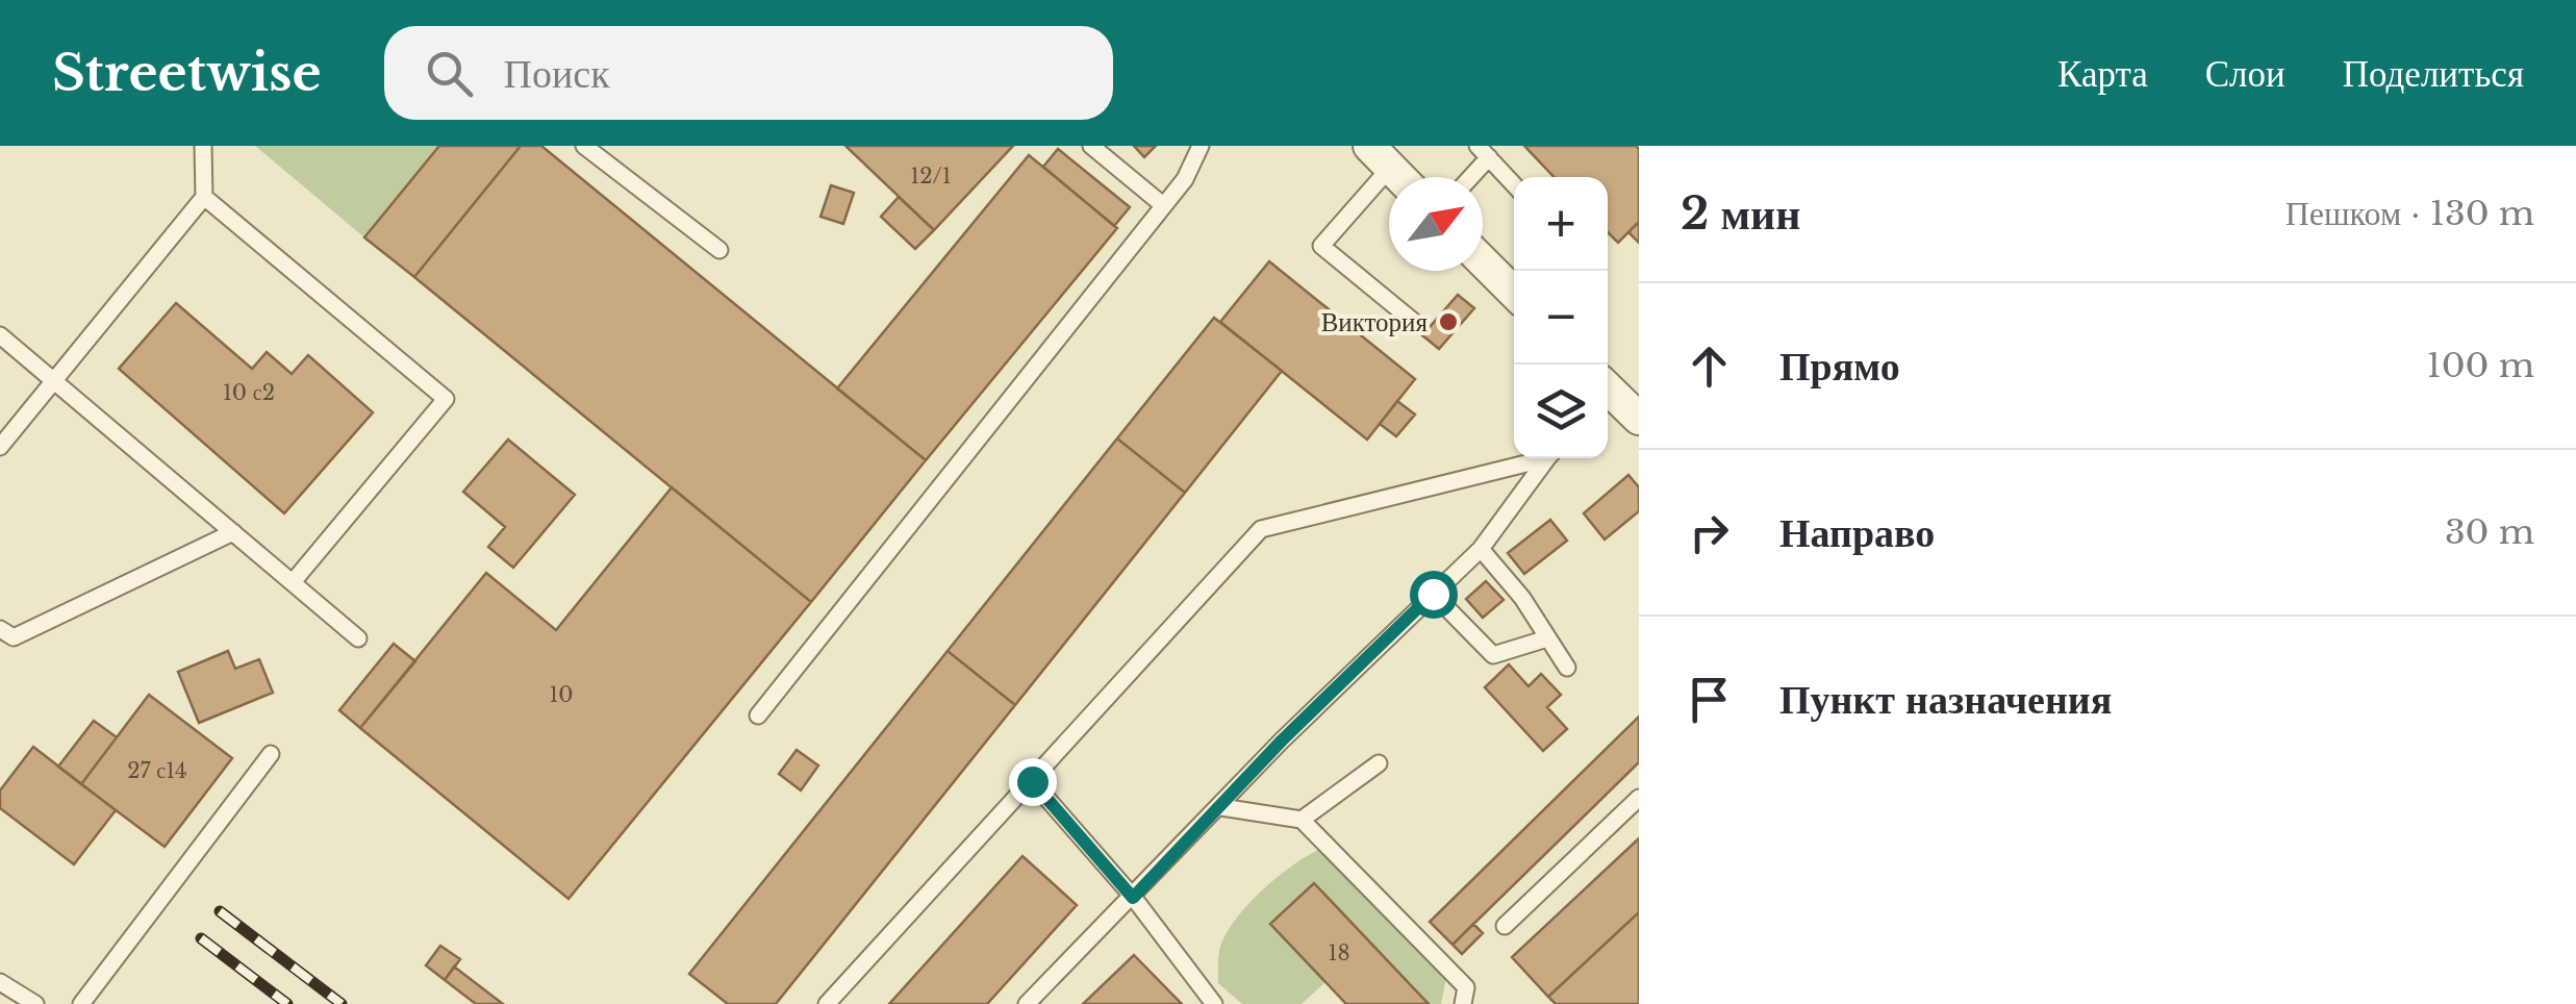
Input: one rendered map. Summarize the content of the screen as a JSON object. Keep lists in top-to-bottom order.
{
  "places": ["Виктория"],
  "house_numbers": [
    "12/1",
    "10 с2",
    "10",
    "27 с14",
    "18"
  ],
  "north": "top right",
  "page": {
    "header": "Streetwise",
    "search": "Поиск",
    "nav": ["Карта", "Слои", "Поделиться"],
    "heading": ["2 мин", "Пешком · 130 m"],
    "map_buttons": ["+", "−"],
    "list": [
      ["Прямо", "100 m"],
      ["Направо", "30 m"],
      "Пункт назначения"
    ]
  }
}
